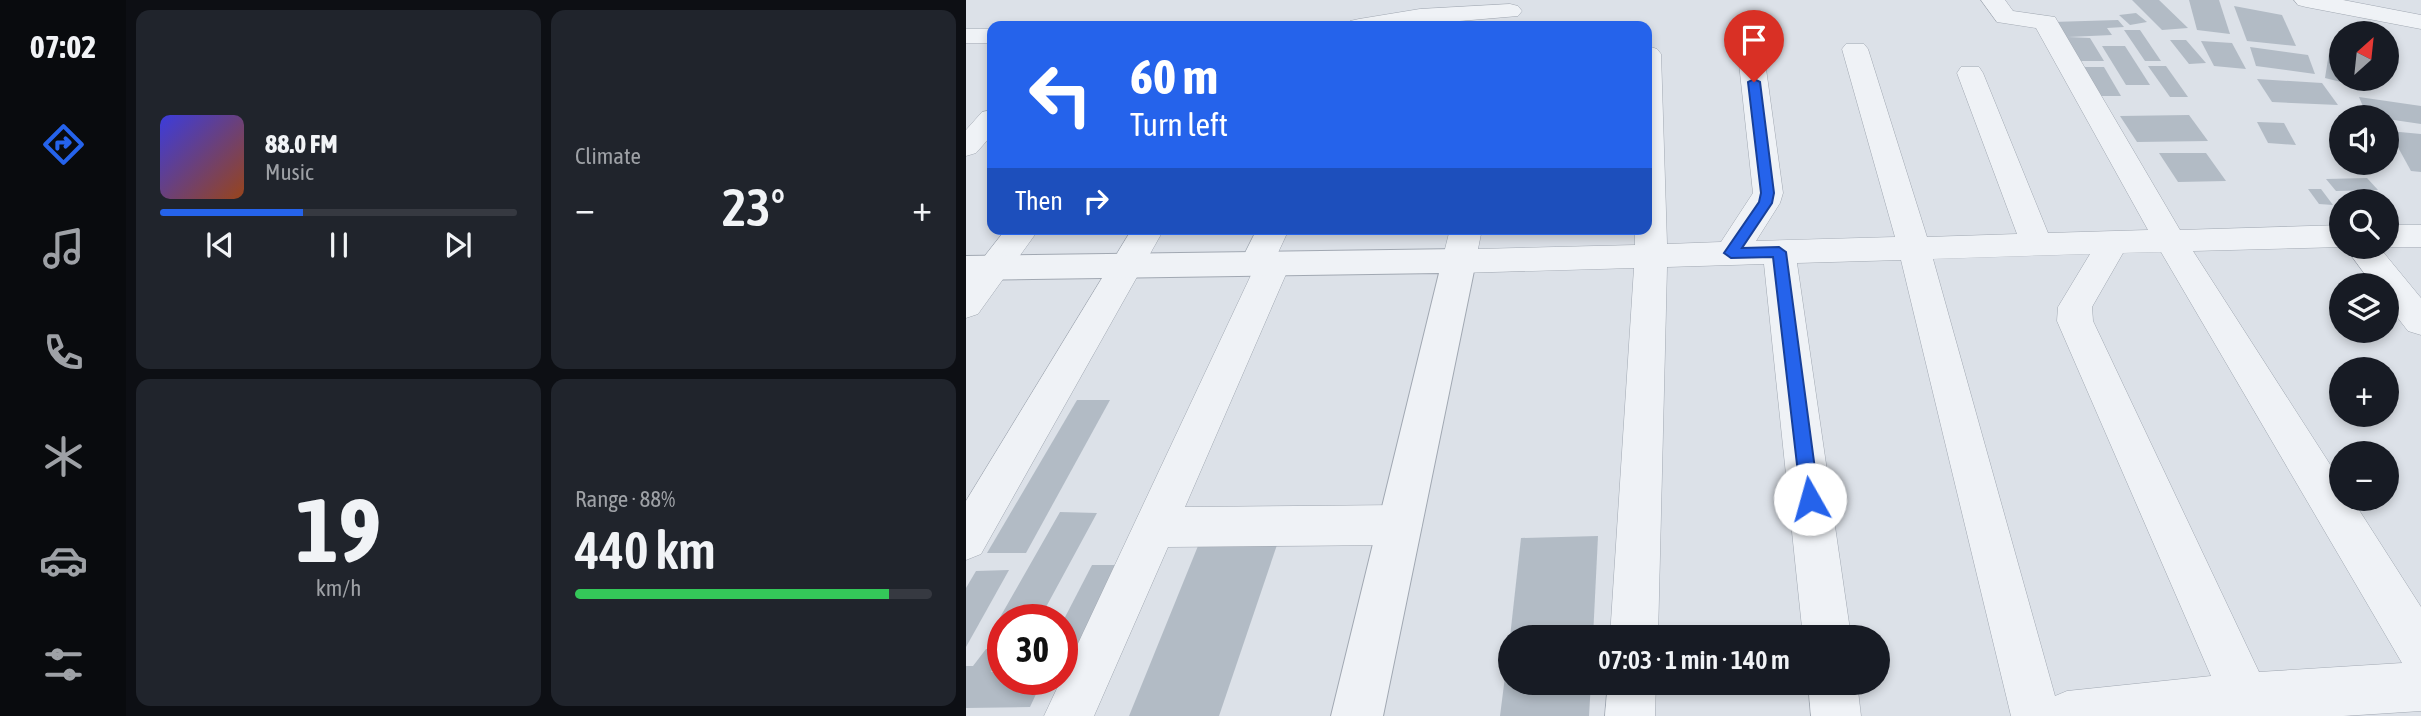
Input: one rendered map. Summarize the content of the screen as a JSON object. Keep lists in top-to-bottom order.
{
  "north": "top right",
  "page": {
    "tabs": "07:02",
    "tile": [
      "Climate",
      ["19", "km/h"],
      ["Range · 88%", "440 km"]
    ],
    "map_buttons": ["+", "−"],
    "turn": ["60 m", "Turn left"],
    "song": ["88.0 FM", "Music"],
    "then": "Then",
    "heat": ["−", "23°", "+"],
    "limit": "30",
    "trip": "07:03 · 1 min · 140 m"
  }
}
